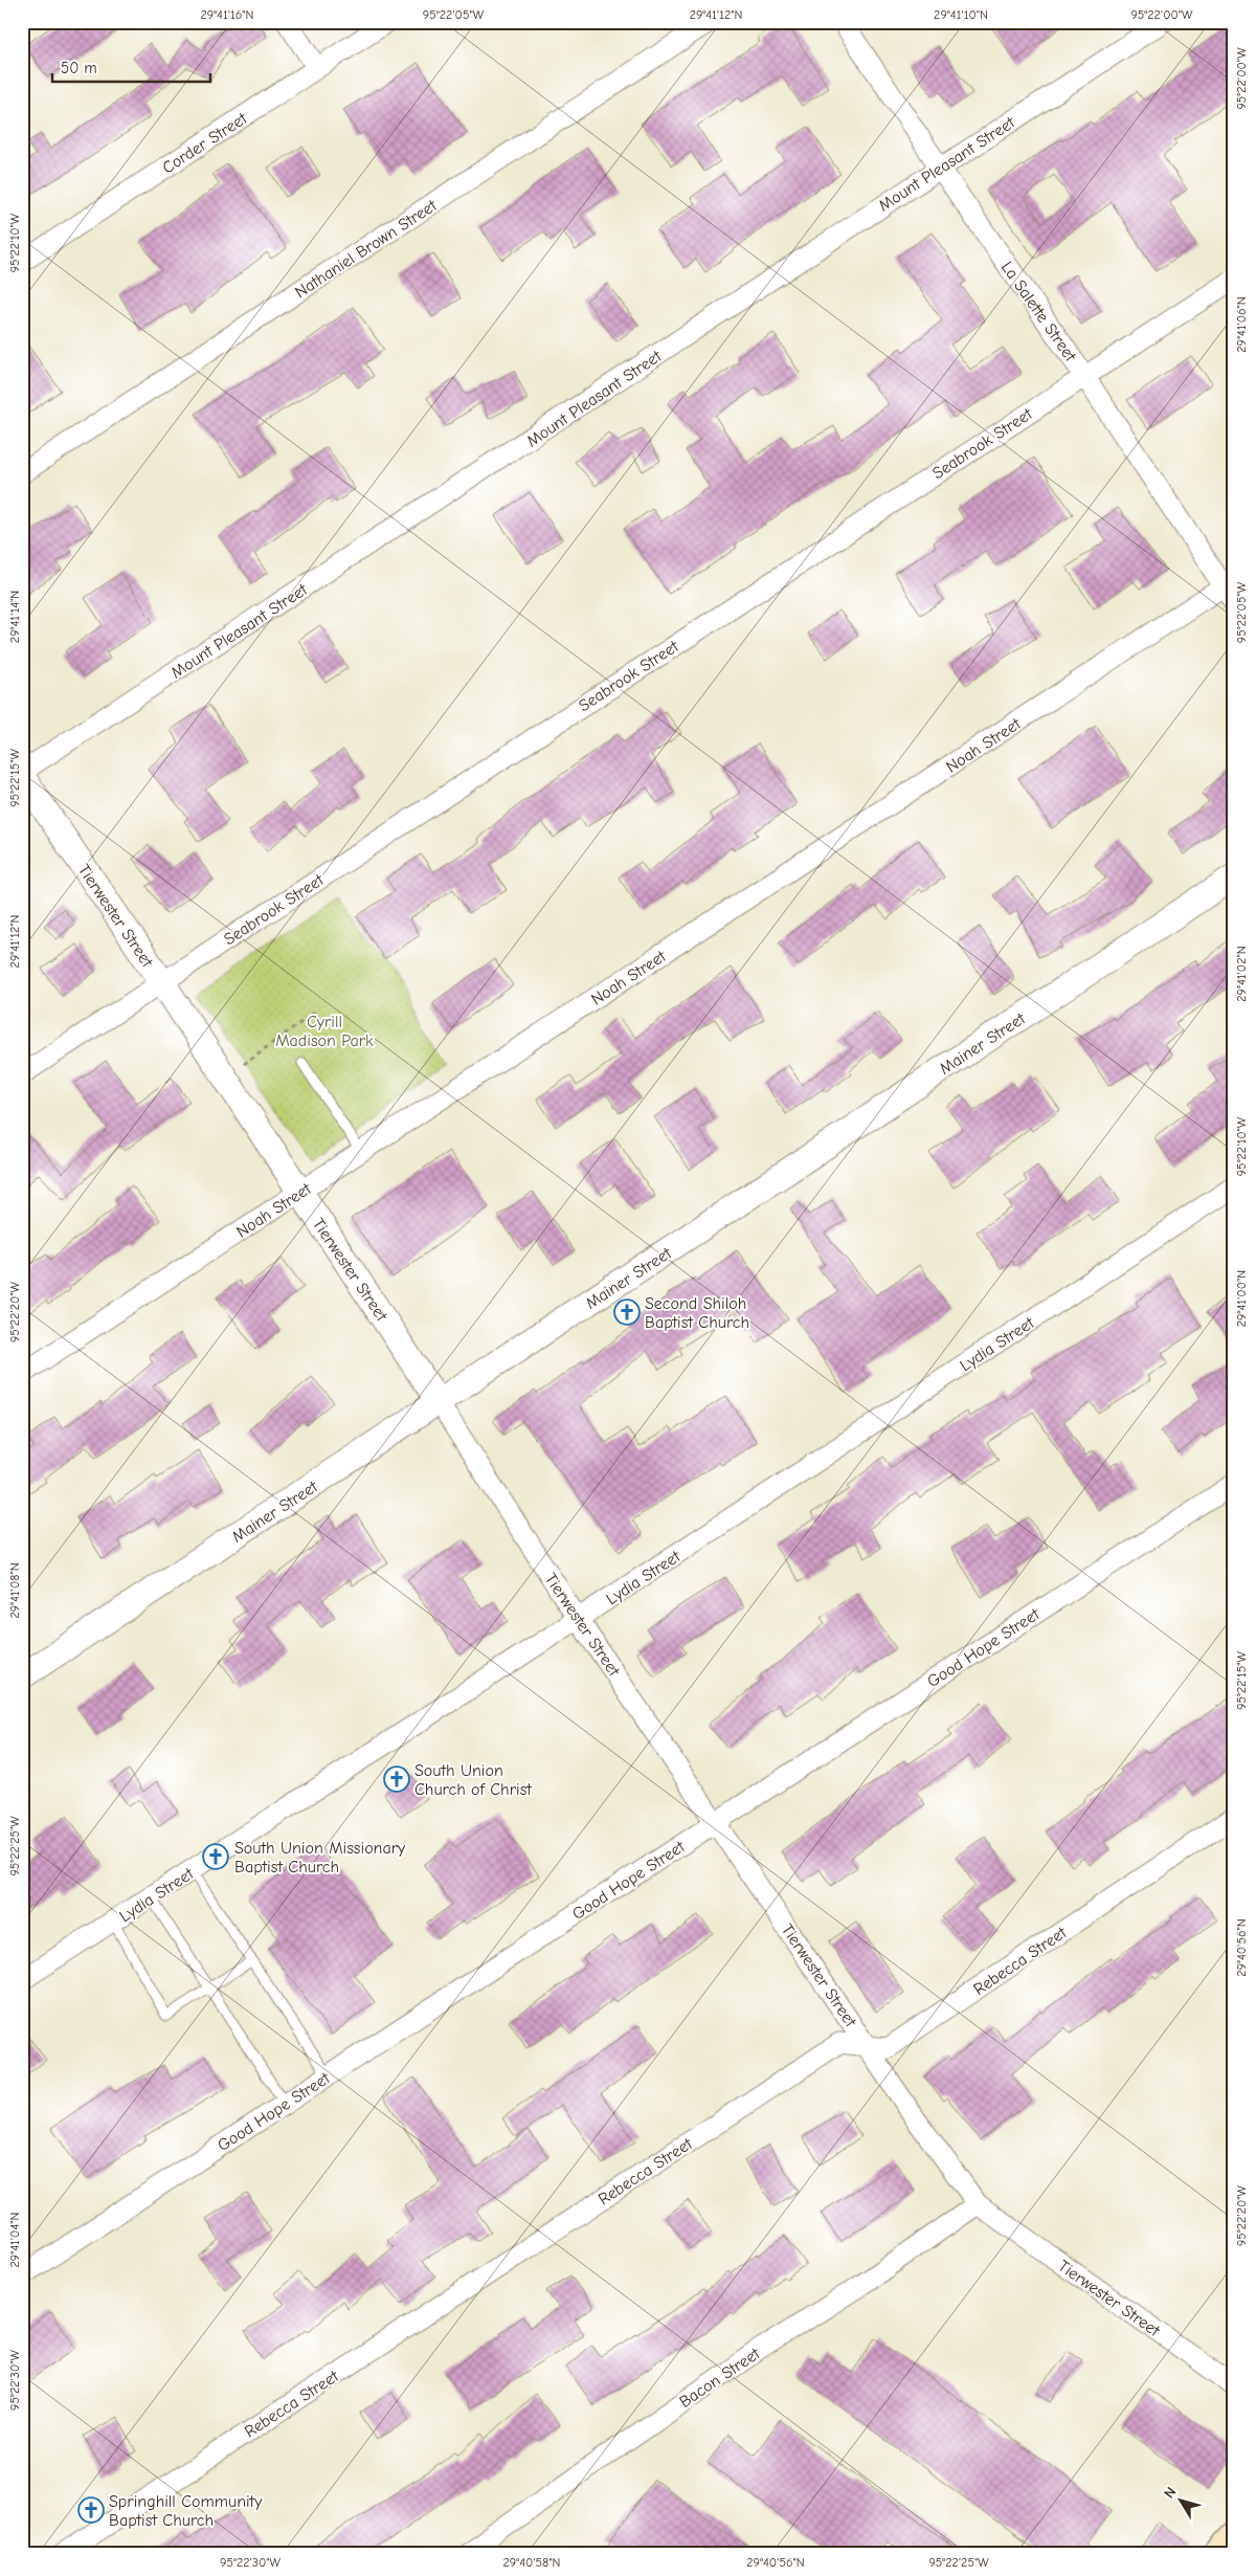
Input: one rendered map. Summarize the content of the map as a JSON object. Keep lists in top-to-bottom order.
{
  "streets": {
    "street": [
      "Corder Street",
      "Mount Pleasant Street",
      "Nathaniel Brown Street",
      "La Salette Street",
      "Seabrook Street",
      "Noah Street",
      "Tierwester Street",
      "Mainer Street",
      "Lydia Street",
      "Good Hope Street",
      "Rebecca Street",
      "Bacon Street"
    ]
  },
  "crossings": [
    ["Mount Pleasant Street", "La Salette Street"],
    ["La Salette Street", "Seabrook Street"],
    ["La Salette Street", "Noah Street"],
    ["Seabrook Street", "Tierwester Street"],
    ["Noah Street", "Tierwester Street"],
    ["Tierwester Street", "Mainer Street"],
    ["Tierwester Street", "Lydia Street"],
    ["Tierwester Street", "Good Hope Street"],
    ["Tierwester Street", "Rebecca Street"],
    ["Tierwester Street", "Bacon Street"]
  ],
  "parks": ["Cyrill Madison Park"],
  "places": {
    "church": [
      "Second Shiloh Baptist Church",
      "South Union Church of Christ",
      "South Union Missionary Baptist Church",
      "Springhill Community Baptist Church"
    ]
  },
  "scale_bar": "50 m",
  "north": "top left",
  "coordinates": [
    "29°41'16\"N",
    "95°22'05\"W",
    "29°41'12\"N",
    "29°41'10\"N",
    "95°22'00\"W",
    "95°22'10\"W",
    "29°41'06\"N",
    "29°41'14\"N",
    "95°22'15\"W",
    "29°41'02\"N",
    "29°41'00\"N",
    "95°22'20\"W",
    "29°41'08\"N",
    "95°22'25\"W",
    "29°40'56\"N",
    "29°41'04\"N",
    "95°22'30\"W",
    "29°40'58\"N"
  ]
}
